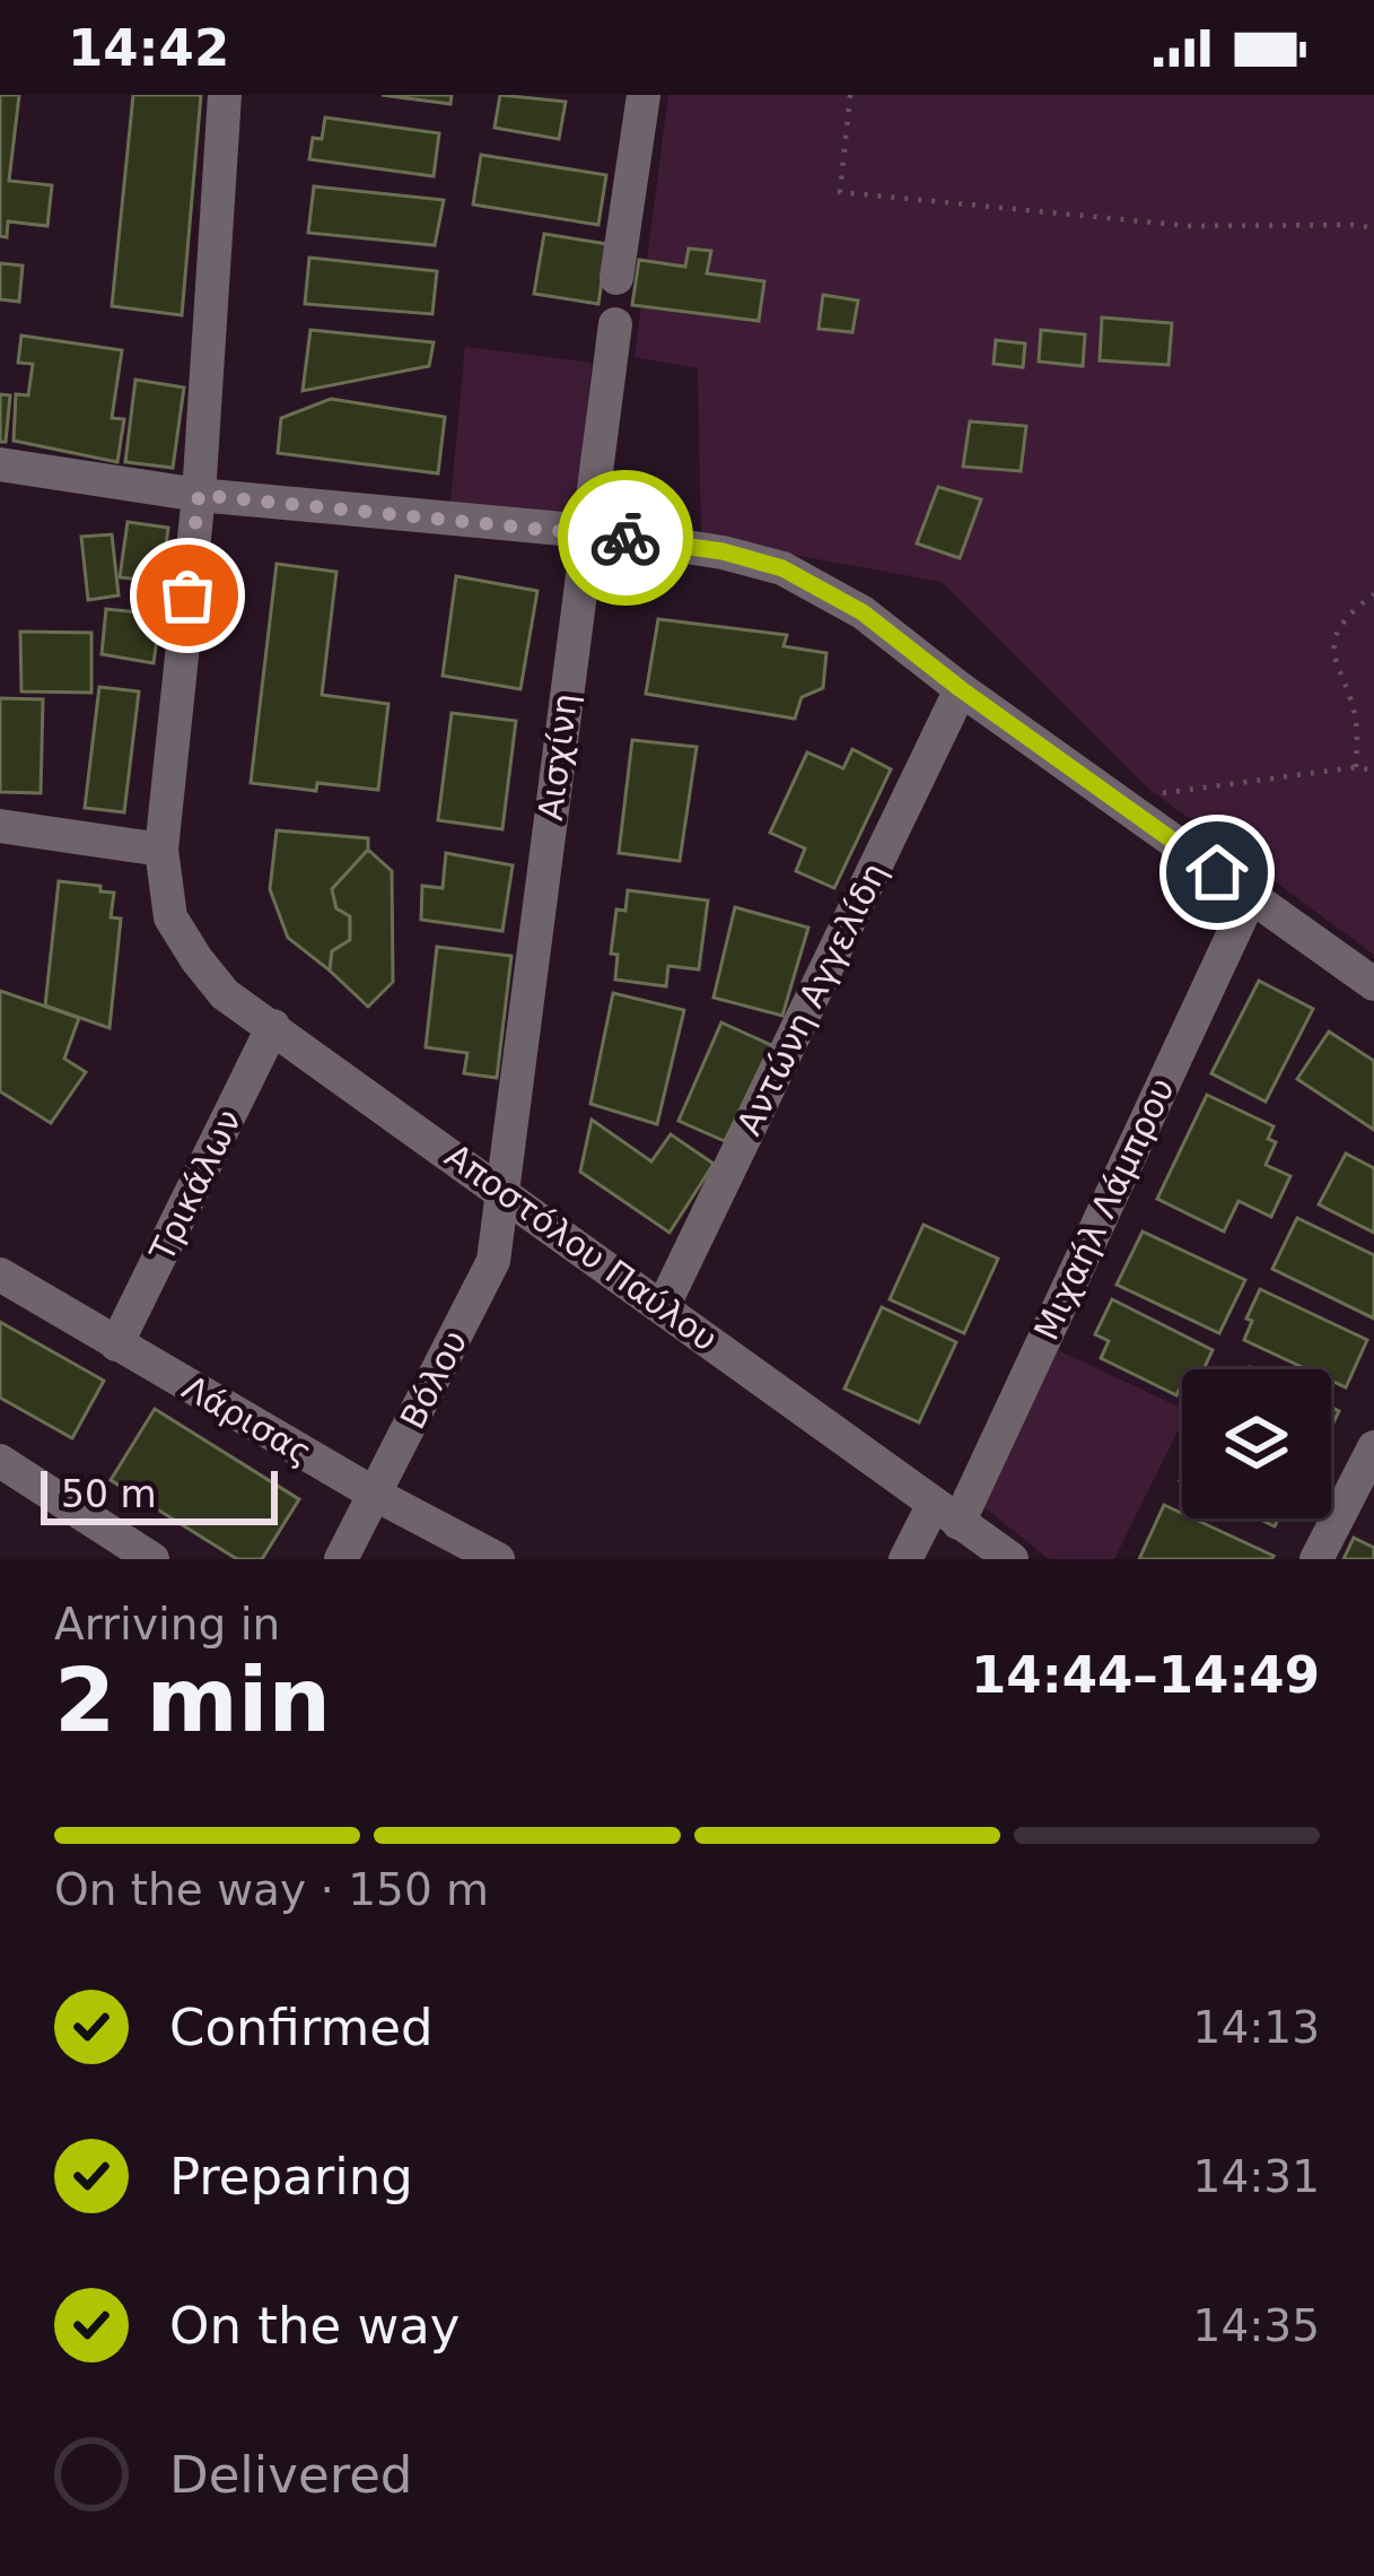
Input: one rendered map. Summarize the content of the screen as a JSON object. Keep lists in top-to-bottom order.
{
  "streets": {
    "street": [
      "Αισχίνη",
      "Αντώνη Αγγελίδη",
      "Τρικάλων",
      "Μιχαήλ Λάμπρου",
      "Αποστόλου Παύλου",
      "Βόλου",
      "Λάρισας"
    ]
  },
  "crossings": [
    ["Αισχίνη", "Αποστόλου Παύλου"],
    ["Αισχίνη", "Βόλου"],
    ["Αντώνη Αγγελίδη", "Αποστόλου Παύλου"],
    ["Τρικάλων", "Αποστόλου Παύλου"],
    ["Τρικάλων", "Λάρισας"],
    ["Μιχαήλ Λάμπρου", "Αποστόλου Παύλου"],
    ["Αποστόλου Παύλου", "Βόλου"],
    ["Βόλου", "Λάρισας"]
  ],
  "scale_bar": "50 m",
  "page": {
    "status": "14:42",
    "scale": "50 m",
    "heading": ["2 min", "Arriving in", "14:44–14:49"],
    "bar": "On the way · 150 m",
    "list": [
      ["Confirmed", "14:13"],
      ["Preparing", "14:31"],
      ["On the way", "14:35"],
      "Delivered"
    ]
  }
}
